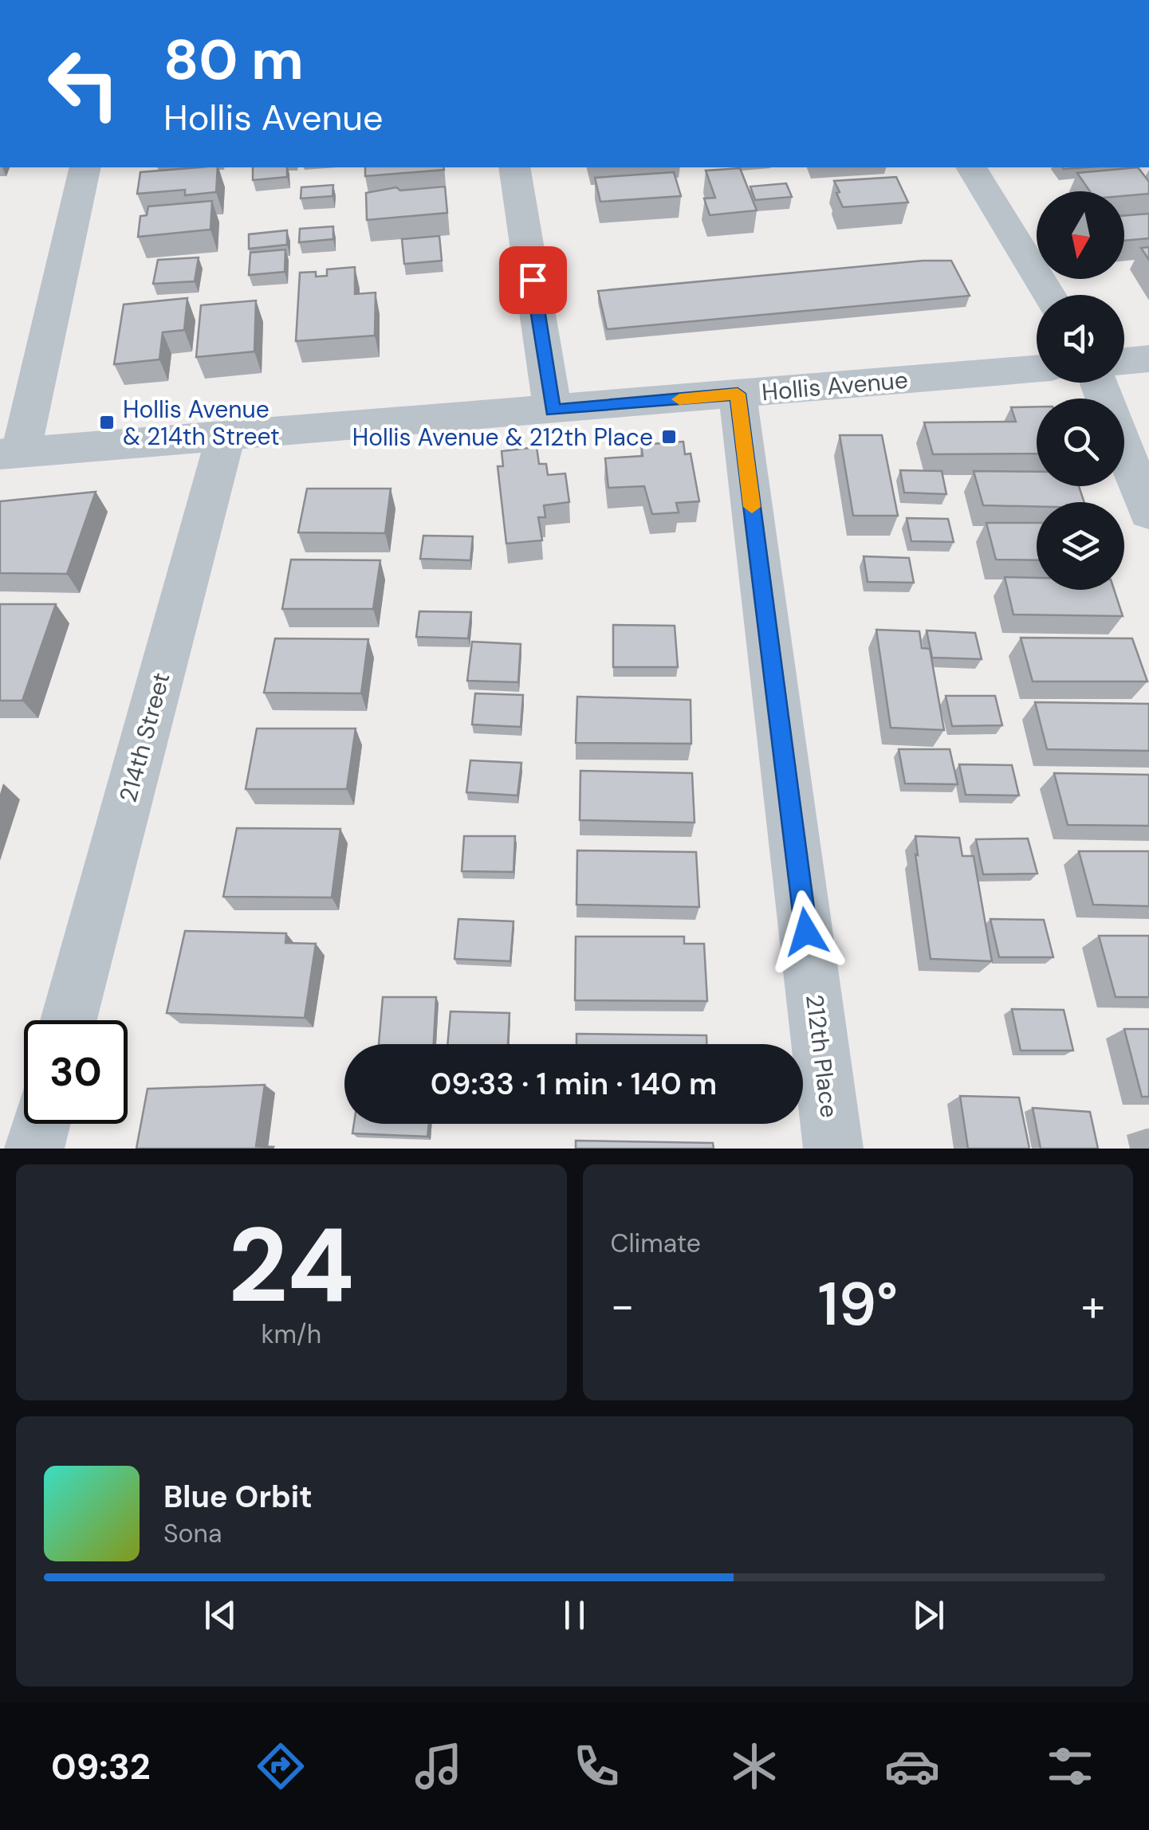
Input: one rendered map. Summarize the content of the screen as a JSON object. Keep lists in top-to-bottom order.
{
  "streets": {
    "street": ["Hollis Avenue", "214th Street", "212th Place"]
  },
  "crossings": [
    ["Hollis Avenue", "214th Street"],
    ["Hollis Avenue", "212th Place"]
  ],
  "places": {
    "transit": ["Hollis Avenue & 214th Street", "Hollis Avenue & 212th Place"]
  },
  "north": "bottom",
  "page": {
    "turn": ["80 m", "Hollis Avenue"],
    "limit": "30",
    "trip": "09:33 · 1 min · 140 m",
    "tile": [
      ["24", "km/h"],
      "Climate"
    ],
    "heat": ["−", "19°", "+"],
    "song": ["Blue Orbit", "Sona"],
    "tabs": "09:32"
  }
}
